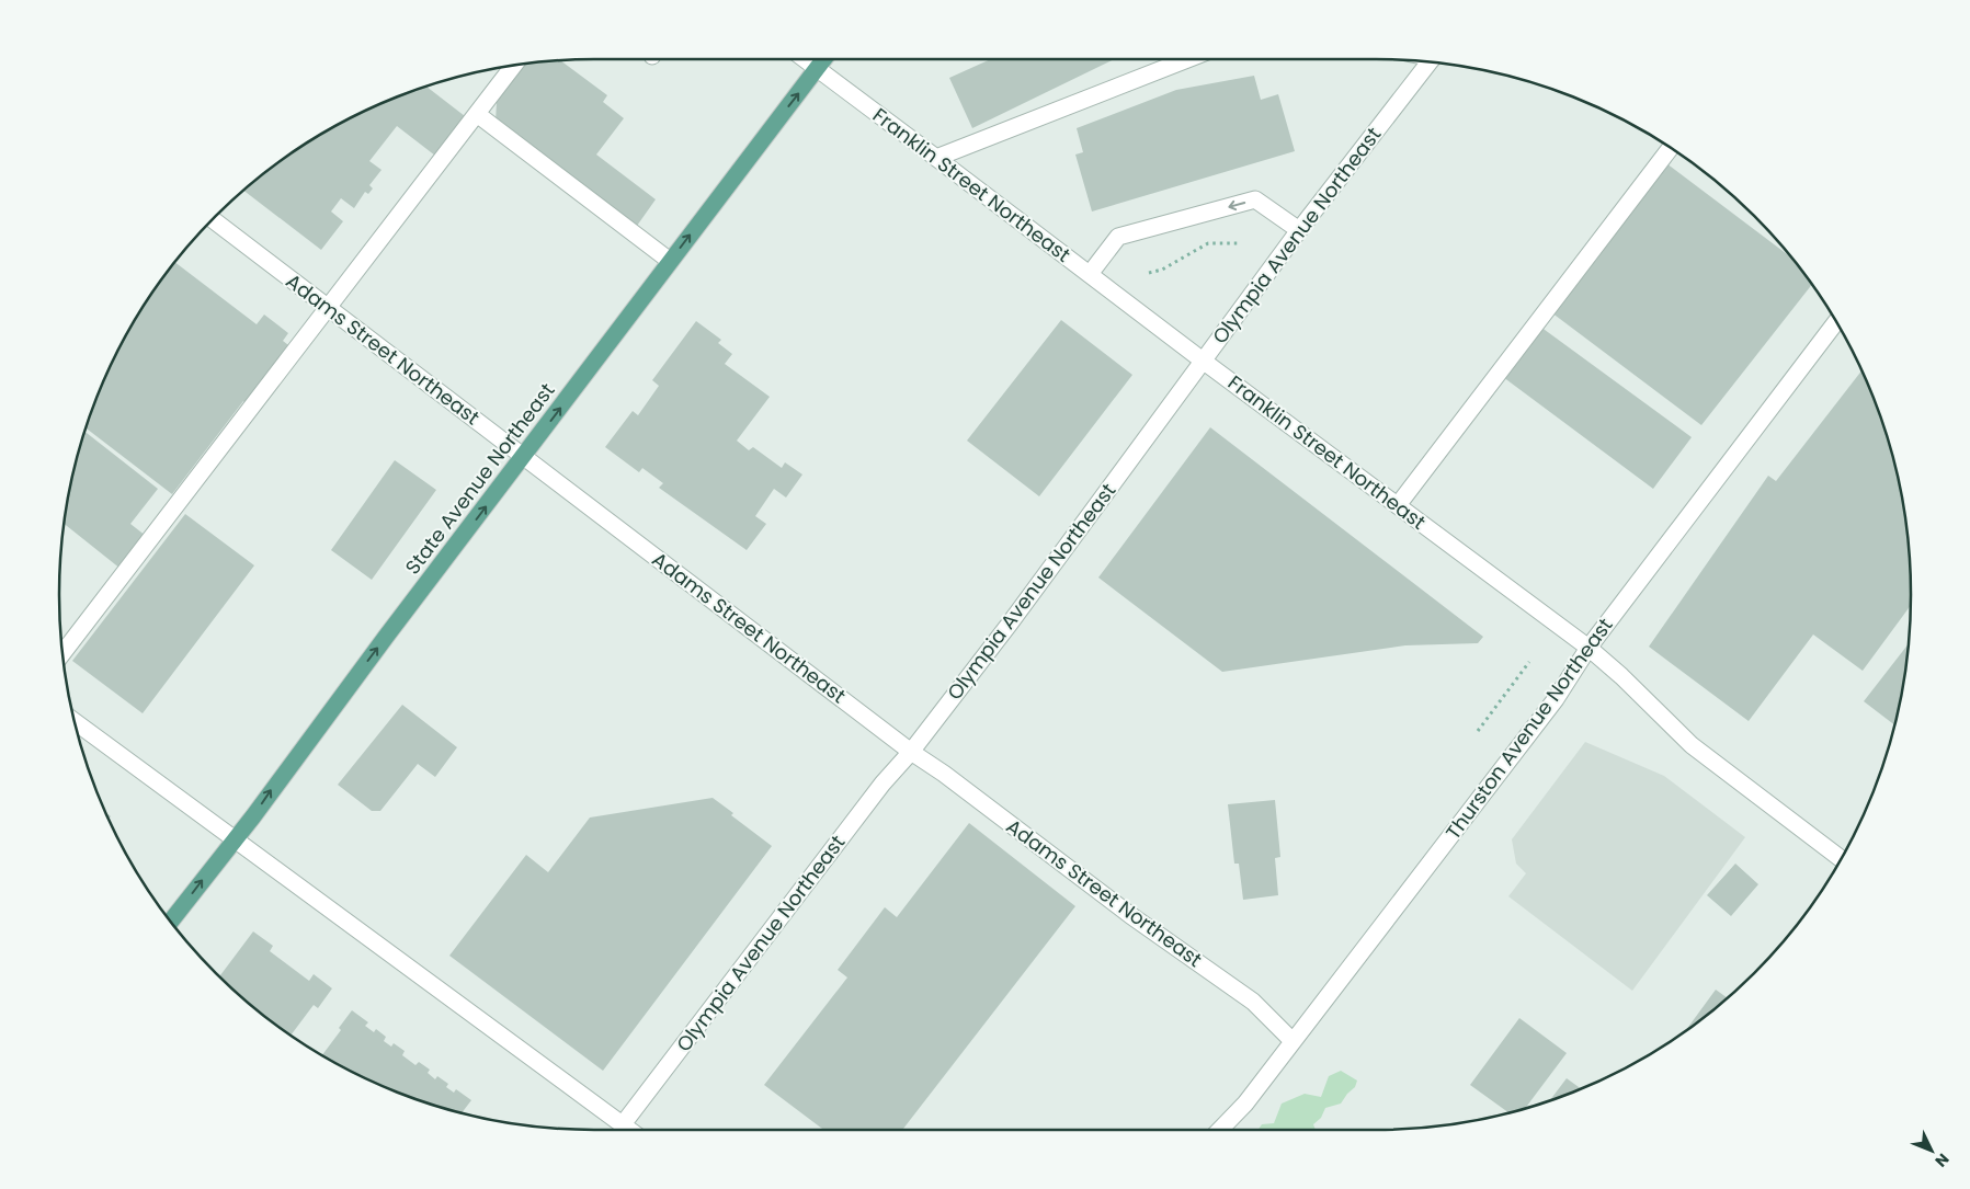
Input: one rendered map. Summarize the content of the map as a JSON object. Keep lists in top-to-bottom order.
{
  "streets": {
    "main road": ["State Avenue Northeast"],
    "street": [
      "Franklin Street Northeast",
      "Olympia Avenue Northeast",
      "Adams Street Northeast",
      "Thurston Avenue Northeast"
    ]
  },
  "crossings": [
    ["Franklin Street Northeast", "Olympia Avenue Northeast"],
    ["Franklin Street Northeast", "State Avenue Northeast"],
    ["Franklin Street Northeast", "Thurston Avenue Northeast"],
    ["Olympia Avenue Northeast", "Adams Street Northeast"],
    ["Adams Street Northeast", "State Avenue Northeast"],
    ["Adams Street Northeast", "Thurston Avenue Northeast"]
  ],
  "one_way": ["State Avenue Northeast"],
  "north": "bottom right"
}
